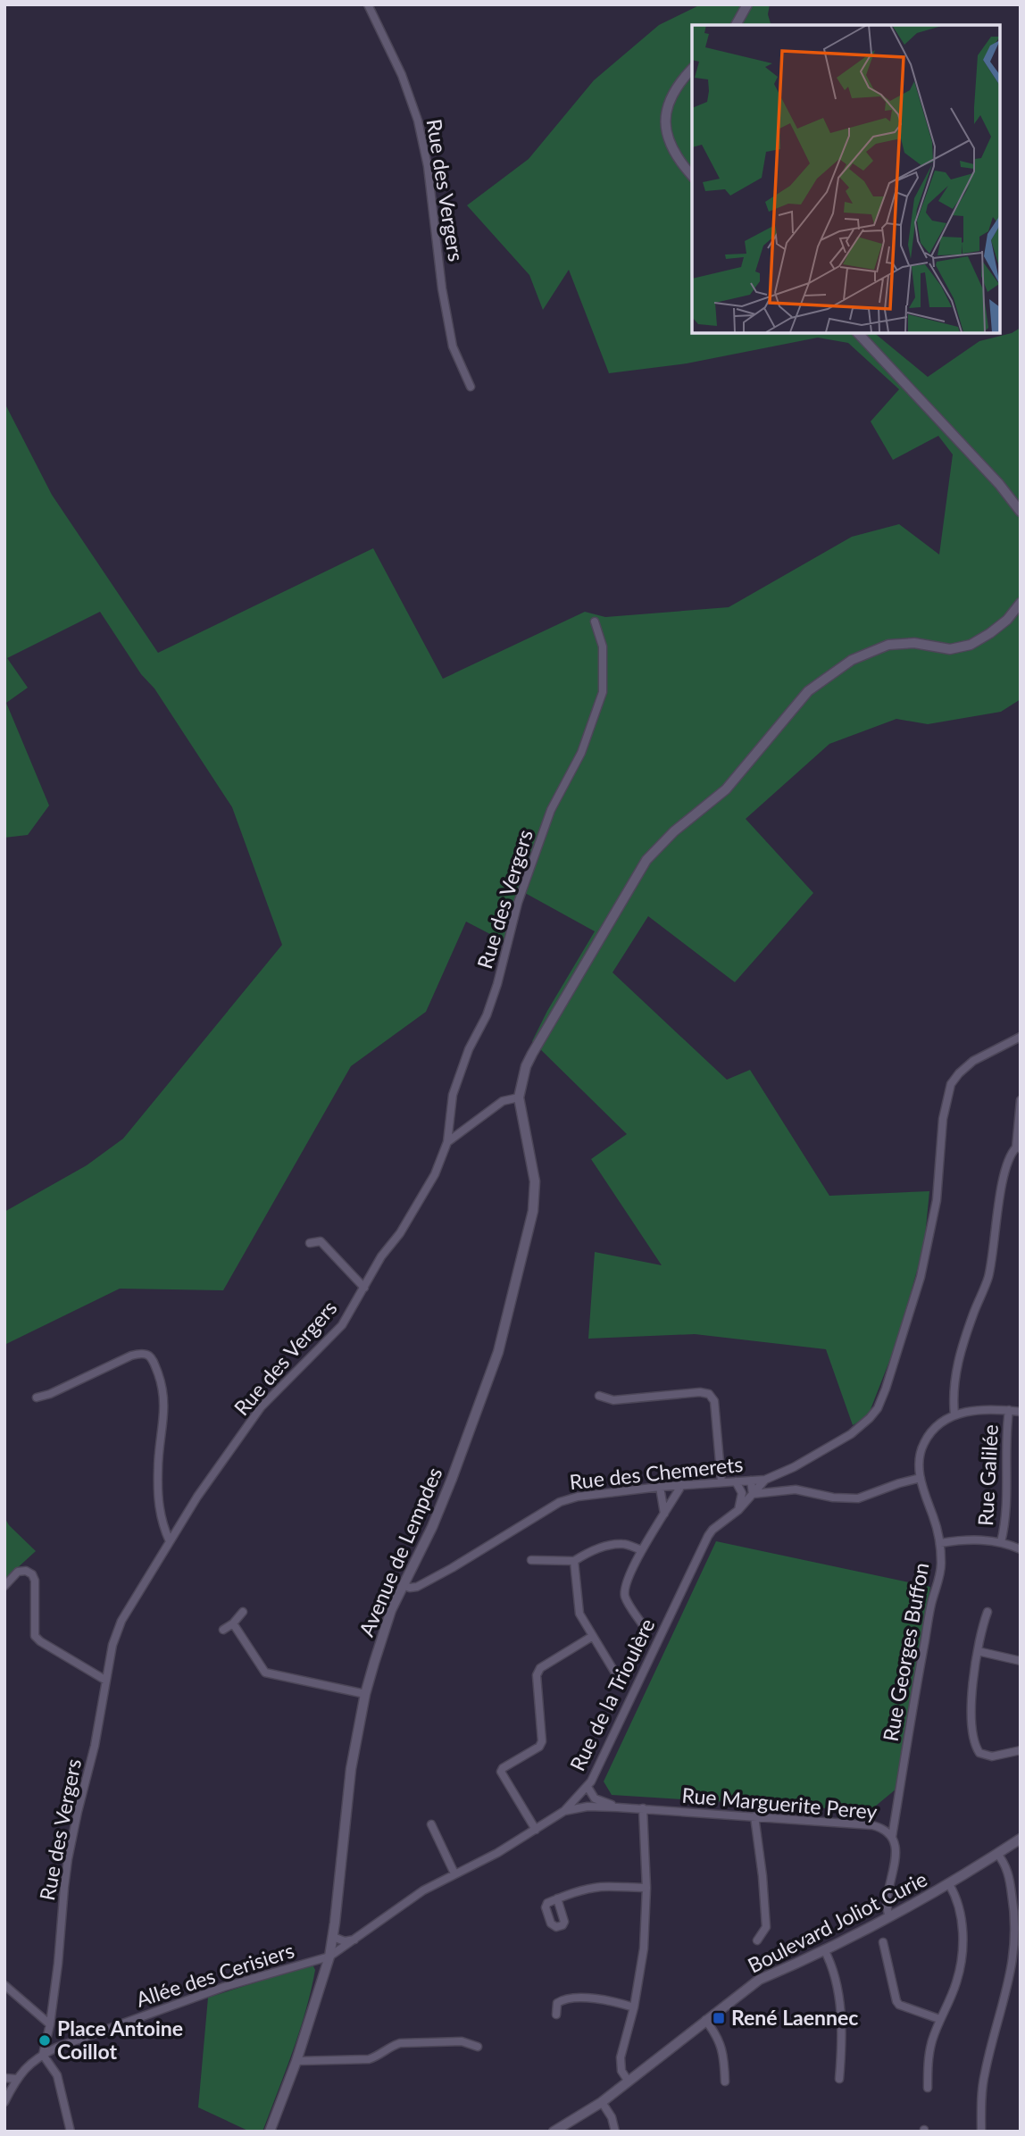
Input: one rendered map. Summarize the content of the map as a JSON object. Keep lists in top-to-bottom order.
{
  "streets": {
    "street": [
      "Rue des Vergers",
      "Rue des Chemerets",
      "Rue Galilée",
      "Avenue de Lempdes",
      "Rue Georges Buffon",
      "Rue de la Trioulère",
      "Rue Marguerite Perey",
      "Boulevard Joliot Curie",
      "Allée des Cerisiers"
    ]
  },
  "crossings": [
    ["Rue des Vergers", "Allée des Cerisiers"],
    ["Rue des Chemerets", "Avenue de Lempdes"],
    ["Rue des Chemerets", "Rue de la Trioulère"],
    ["Avenue de Lempdes", "Rue de la Trioulère"],
    ["Avenue de Lempdes", "Allée des Cerisiers"],
    ["Rue Georges Buffon", "Rue Marguerite Perey"],
    ["Rue de la Trioulère", "Rue Marguerite Perey"],
    ["Rue de la Trioulère", "Allée des Cerisiers"],
    ["Rue Marguerite Perey", "Boulevard Joliot Curie"]
  ],
  "places": {
    "transit": ["René Laennec"],
    "other": ["Place Antoine Coillot"]
  }
}
